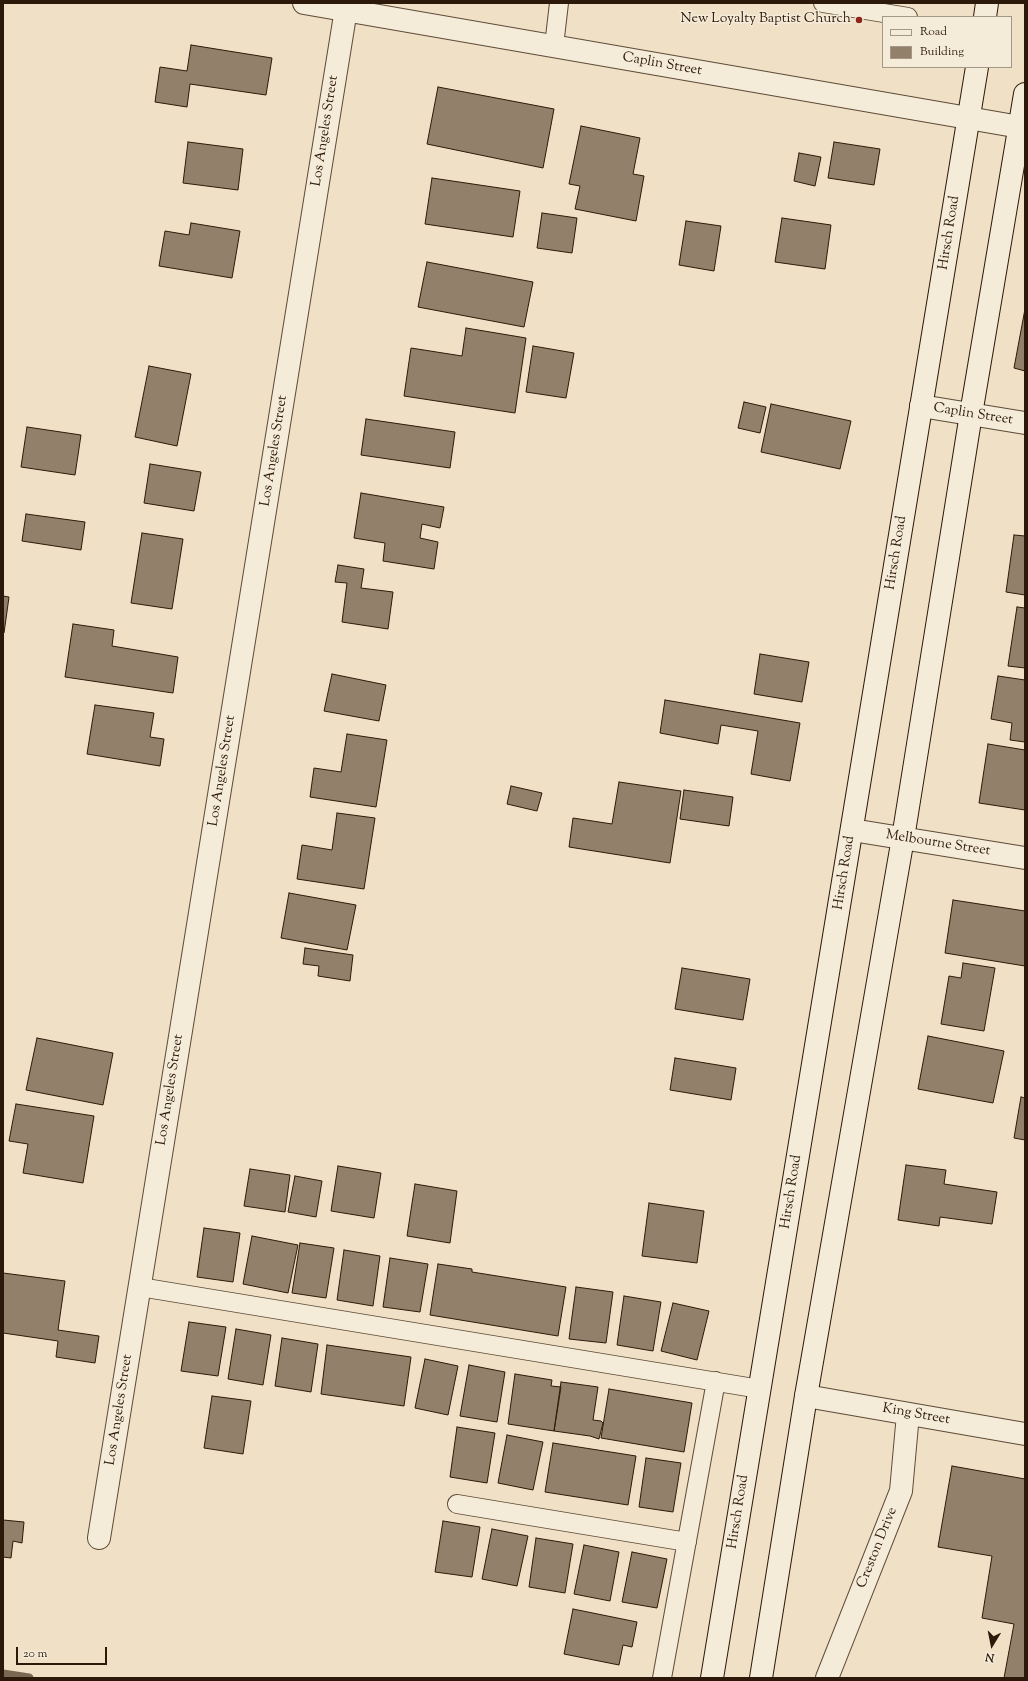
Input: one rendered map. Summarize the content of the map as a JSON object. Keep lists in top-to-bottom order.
{
  "streets": {
    "main road": [
      "Caplin Street",
      "Los Angeles Street",
      "Hirsch Road",
      "Melbourne Street",
      "King Street",
      "Creston Drive"
    ]
  },
  "crossings": [
    ["Caplin Street", "Los Angeles Street"],
    ["Caplin Street", "Hirsch Road"],
    ["Hirsch Road", "Melbourne Street"],
    ["King Street", "Creston Drive"]
  ],
  "places": ["New Loyalty Baptist Church"],
  "legend": ["Road", "Building"],
  "scale_bar": "20 m",
  "north": "bottom"
}
